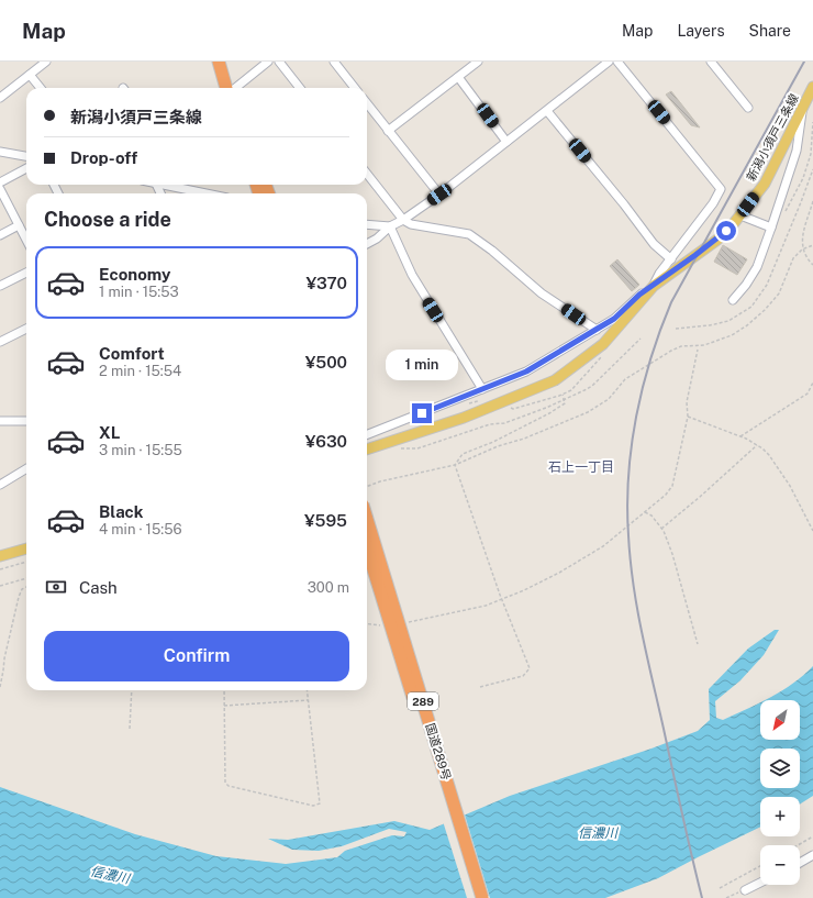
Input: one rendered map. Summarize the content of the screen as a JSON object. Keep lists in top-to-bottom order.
{
  "streets": {
    "highway": ["289", "国道289号"],
    "main road": ["新潟小須戸三条線"]
  },
  "districts": ["石上一丁目"],
  "water": ["信濃川"],
  "north": "bottom left",
  "page": {
    "header": "Map",
    "nav": ["Map", "Layers", "Share"],
    "banner": ["新潟小須戸三条線", "Drop-off"],
    "heading": "Choose a ride",
    "list": [
      {
        "name": "Economy",
        "note": "1 min · 15:53",
        "value": "¥370"
      },
      {
        "name": "Comfort",
        "note": "2 min · 15:54",
        "value": "¥500"
      },
      {
        "name": "XL",
        "note": "3 min · 15:55",
        "value": "¥630"
      },
      {
        "name": "Black",
        "note": "4 min · 15:56",
        "value": "¥595"
      }
    ],
    "bubble": "1 min",
    "pay": ["Cash", "300 m"],
    "buttons": "Confirm",
    "map_buttons": ["+", "−"]
  }
}
